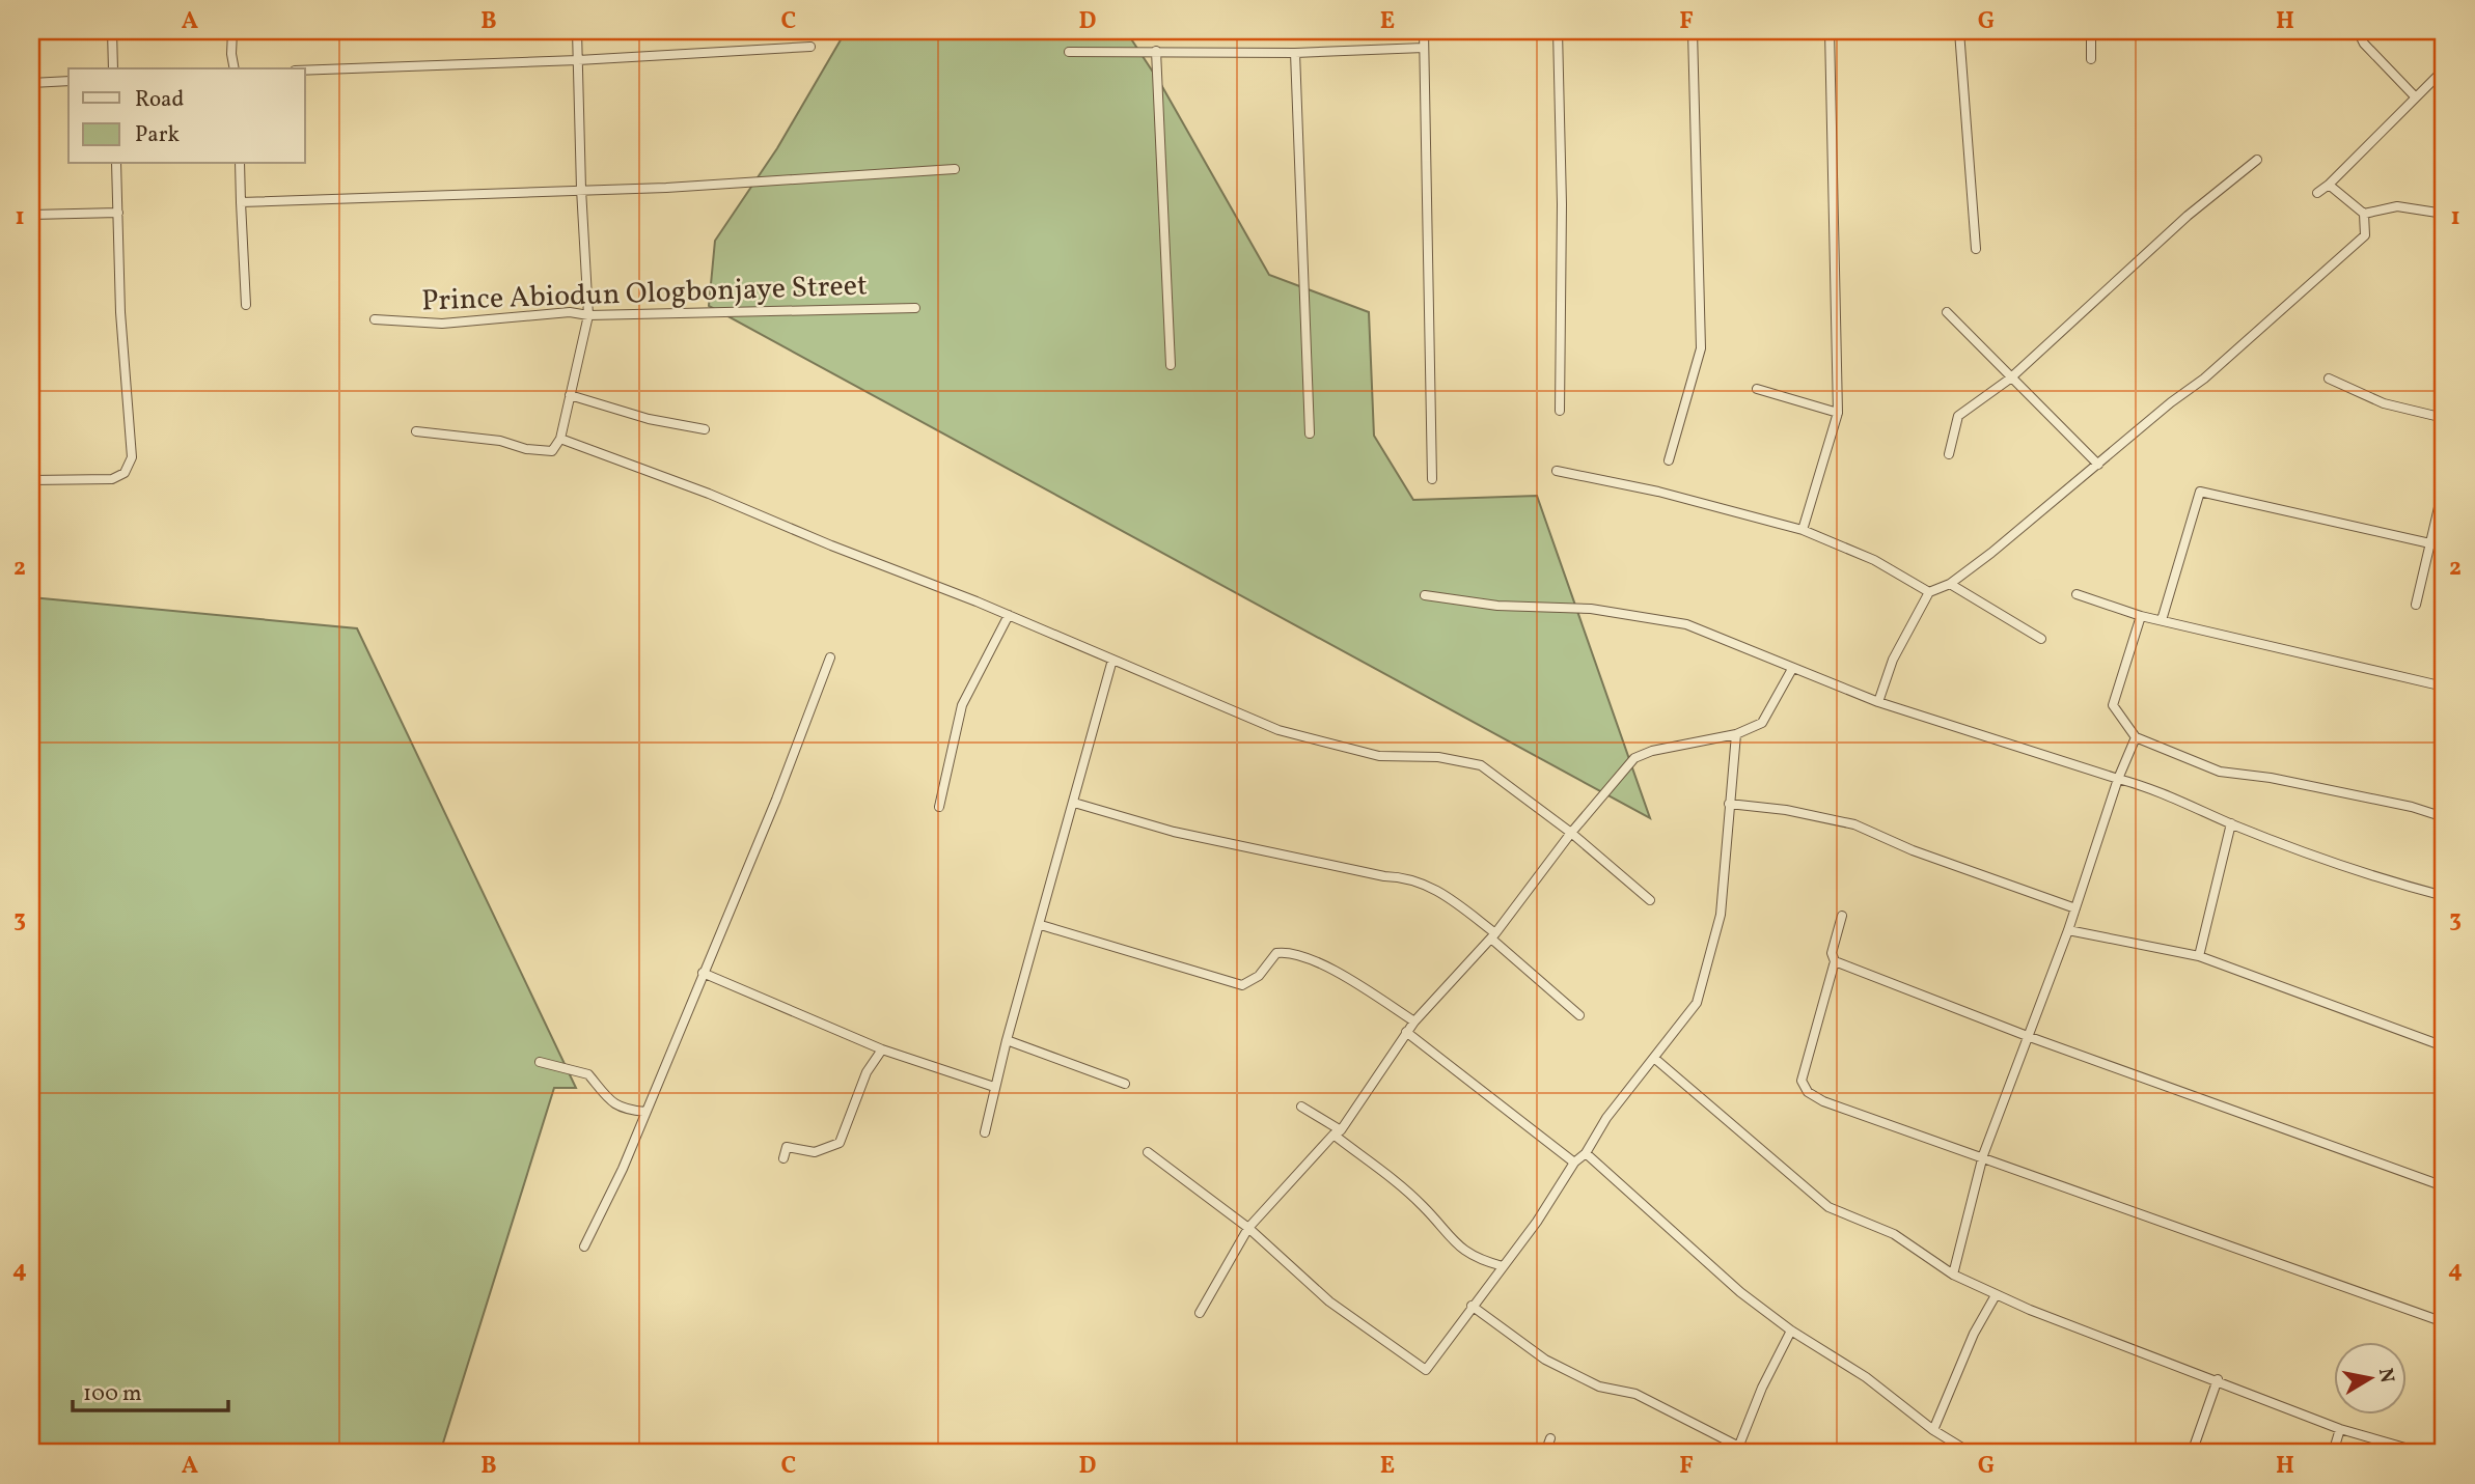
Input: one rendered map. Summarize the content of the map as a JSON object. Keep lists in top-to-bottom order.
{
  "streets": {
    "street": ["Prince Abiodun Ologbonjaye Street"]
  },
  "legend": ["Road", "Park"],
  "scale_bar": "100 m",
  "north": "right",
  "grid": {
    "columns": [
      "A",
      "B",
      "C",
      "D",
      "E",
      "F",
      "G",
      "H"
    ],
    "rows": [
      "1",
      "2",
      "3",
      "4"
    ]
  }
}
